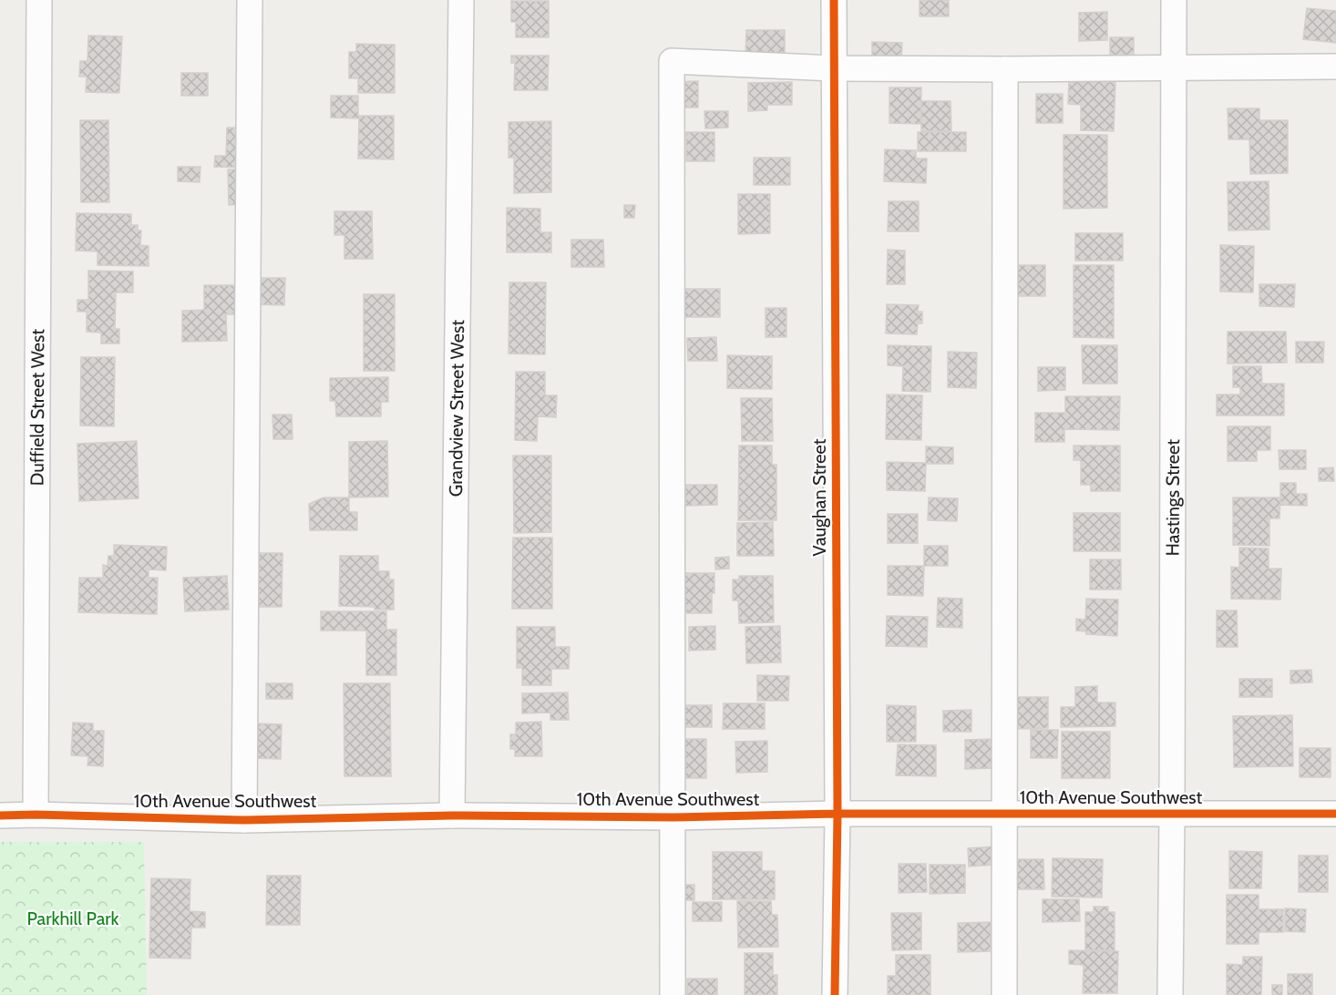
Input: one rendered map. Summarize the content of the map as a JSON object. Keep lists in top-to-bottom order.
{
  "streets": {
    "street": [
      "Duffield Street West",
      "Grandview Street West",
      "Vaughan Street",
      "Hastings Street",
      "10th Avenue Southwest"
    ]
  },
  "crossings": [
    ["Duffield Street West", "10th Avenue Southwest"],
    ["Grandview Street West", "10th Avenue Southwest"],
    ["Vaughan Street", "10th Avenue Southwest"],
    ["Hastings Street", "10th Avenue Southwest"]
  ],
  "parks": ["Parkhill Park"]
}
